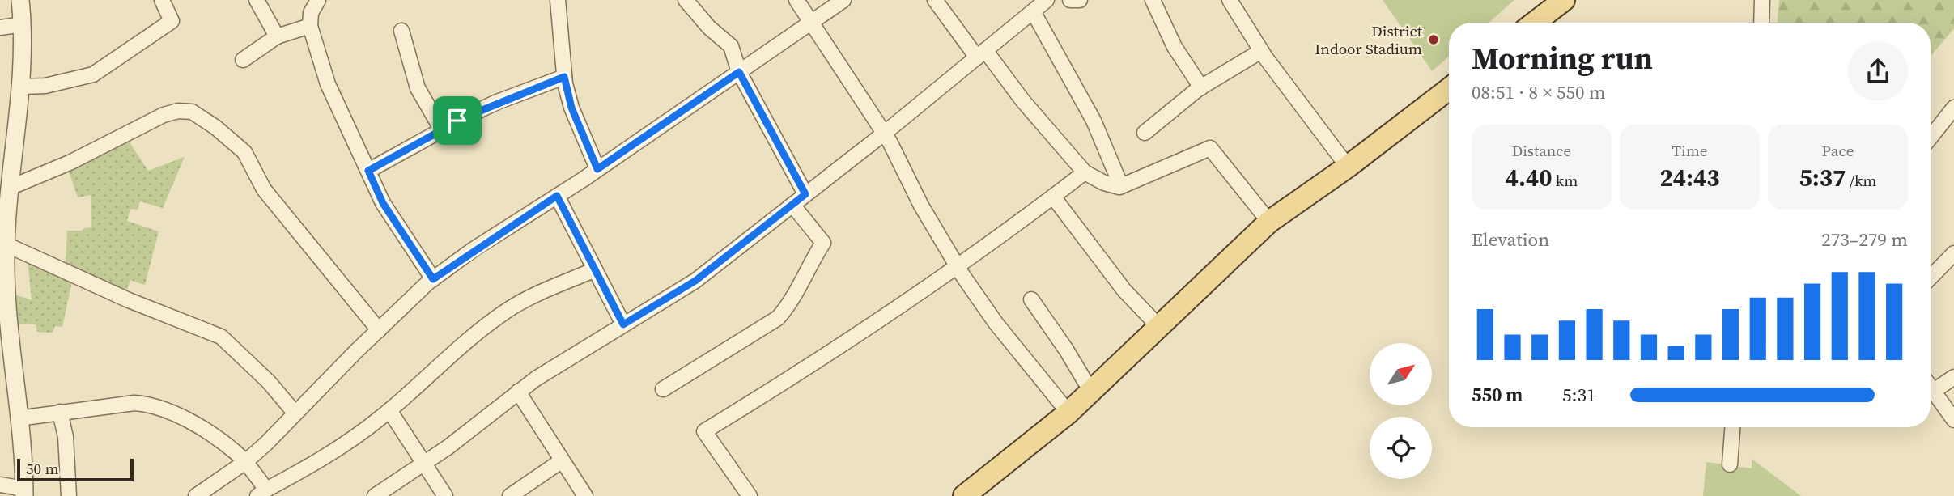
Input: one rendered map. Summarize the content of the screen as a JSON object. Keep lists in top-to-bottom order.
{
  "places": ["District Indoor Stadium"],
  "scale_bar": "50 m",
  "north": "top right",
  "page": {
    "heading": ["Morning run", "08:51 · 8 × 550 m"],
    "stats": [
      ["Distance", "4.40 km"],
      ["Time", "24:43"],
      ["Pace", "5:37 /km"]
    ],
    "chart": ["Elevation", "273–279 m"],
    "list": [
      {
        "name": "550 m",
        "note": "5:31"
      }
    ],
    "scale": "50 m"
  }
}
